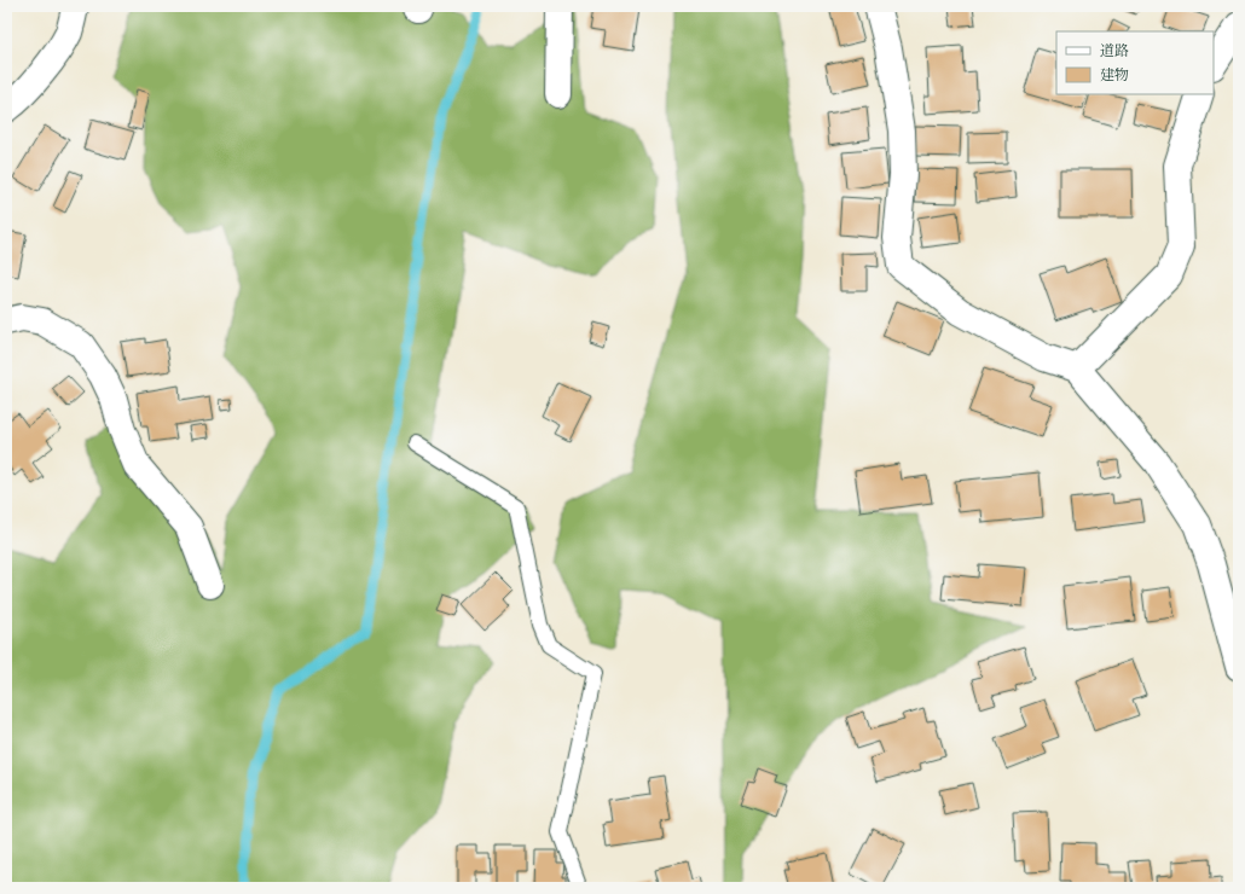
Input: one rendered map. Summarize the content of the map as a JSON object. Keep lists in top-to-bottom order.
{
  "legend": ["道路", "建物"]
}
